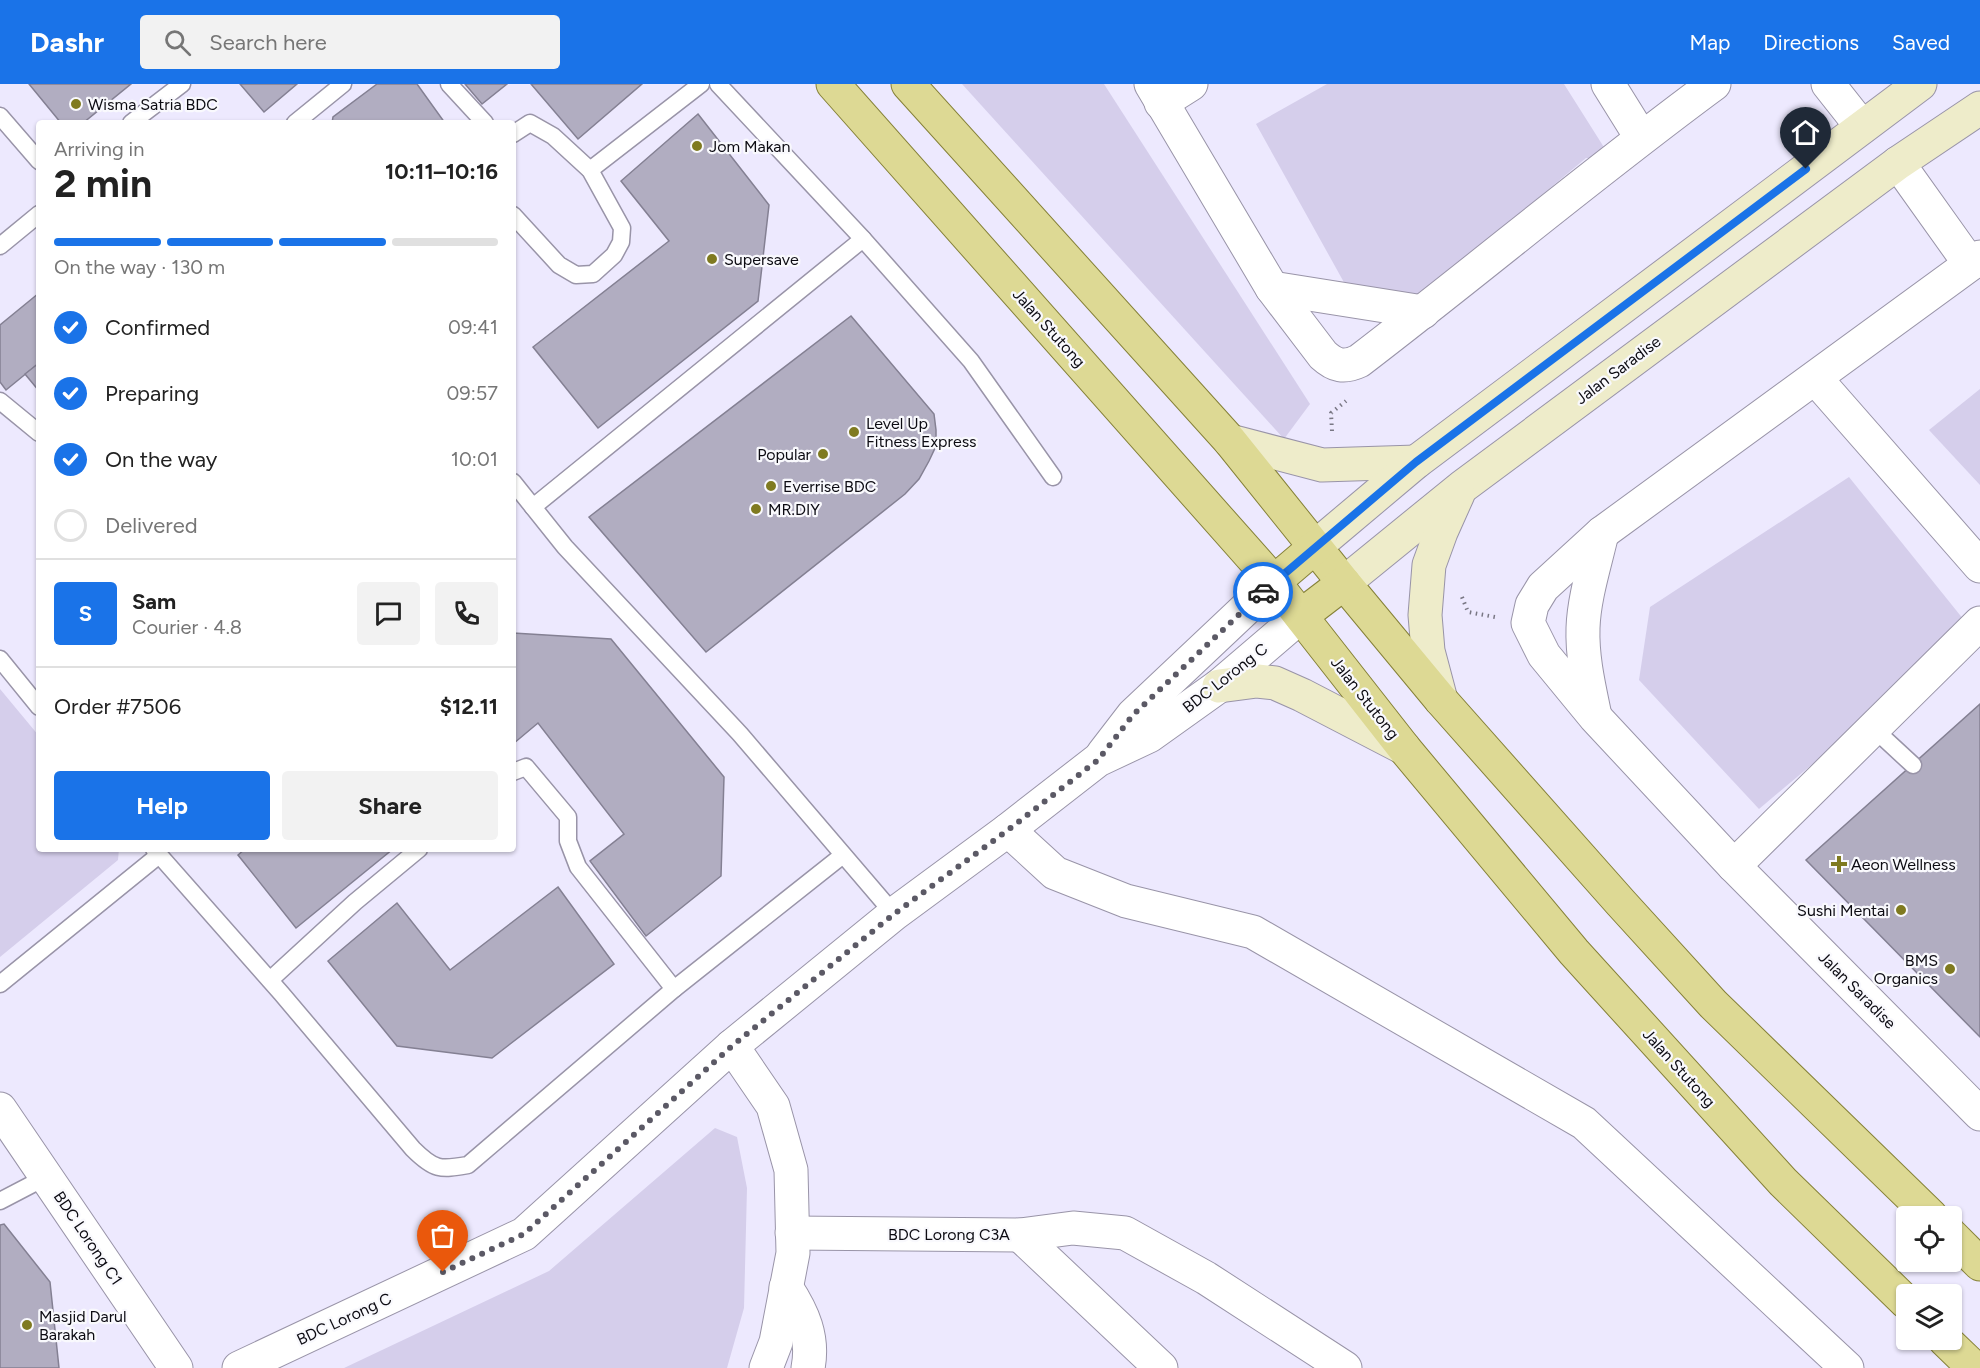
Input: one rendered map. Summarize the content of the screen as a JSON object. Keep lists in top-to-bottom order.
{
  "streets": {
    "main road": ["Jalan Stutong", "Jalan Saradise", "BDC Lorong C"],
    "street": ["BDC Lorong C3A", "BDC Lorong C1"]
  },
  "crossings": [
    ["Jalan Stutong", "BDC Lorong C"],
    ["Jalan Saradise", "BDC Lorong C"]
  ],
  "places": {
    "other": [
      "Wisma Satria BDC",
      "Jom Makan",
      "Supersave",
      "Level Up Fitness Express",
      "Popular",
      "Everrise BDC",
      "MR.DIY",
      "Sushi Mentai",
      "BMS Organics",
      "Masjid Darul Barakah"
    ],
    "health": ["Aeon Wellness"]
  },
  "page": {
    "header": "Dashr",
    "search": "Search here",
    "nav": ["Map", "Directions", "Saved"],
    "heading": ["2 min", "Arriving in", "10:11–10:16"],
    "panel": [
      "Sam",
      "Courier · 4.8",
      "Order #7506",
      "$12.11"
    ],
    "bar": "On the way · 130 m",
    "list": [
      ["Confirmed", "09:41"],
      ["Preparing", "09:57"],
      ["On the way", "10:01"],
      "Delivered"
    ],
    "round": "S",
    "buttons": ["Help", "Share"]
  }
}
